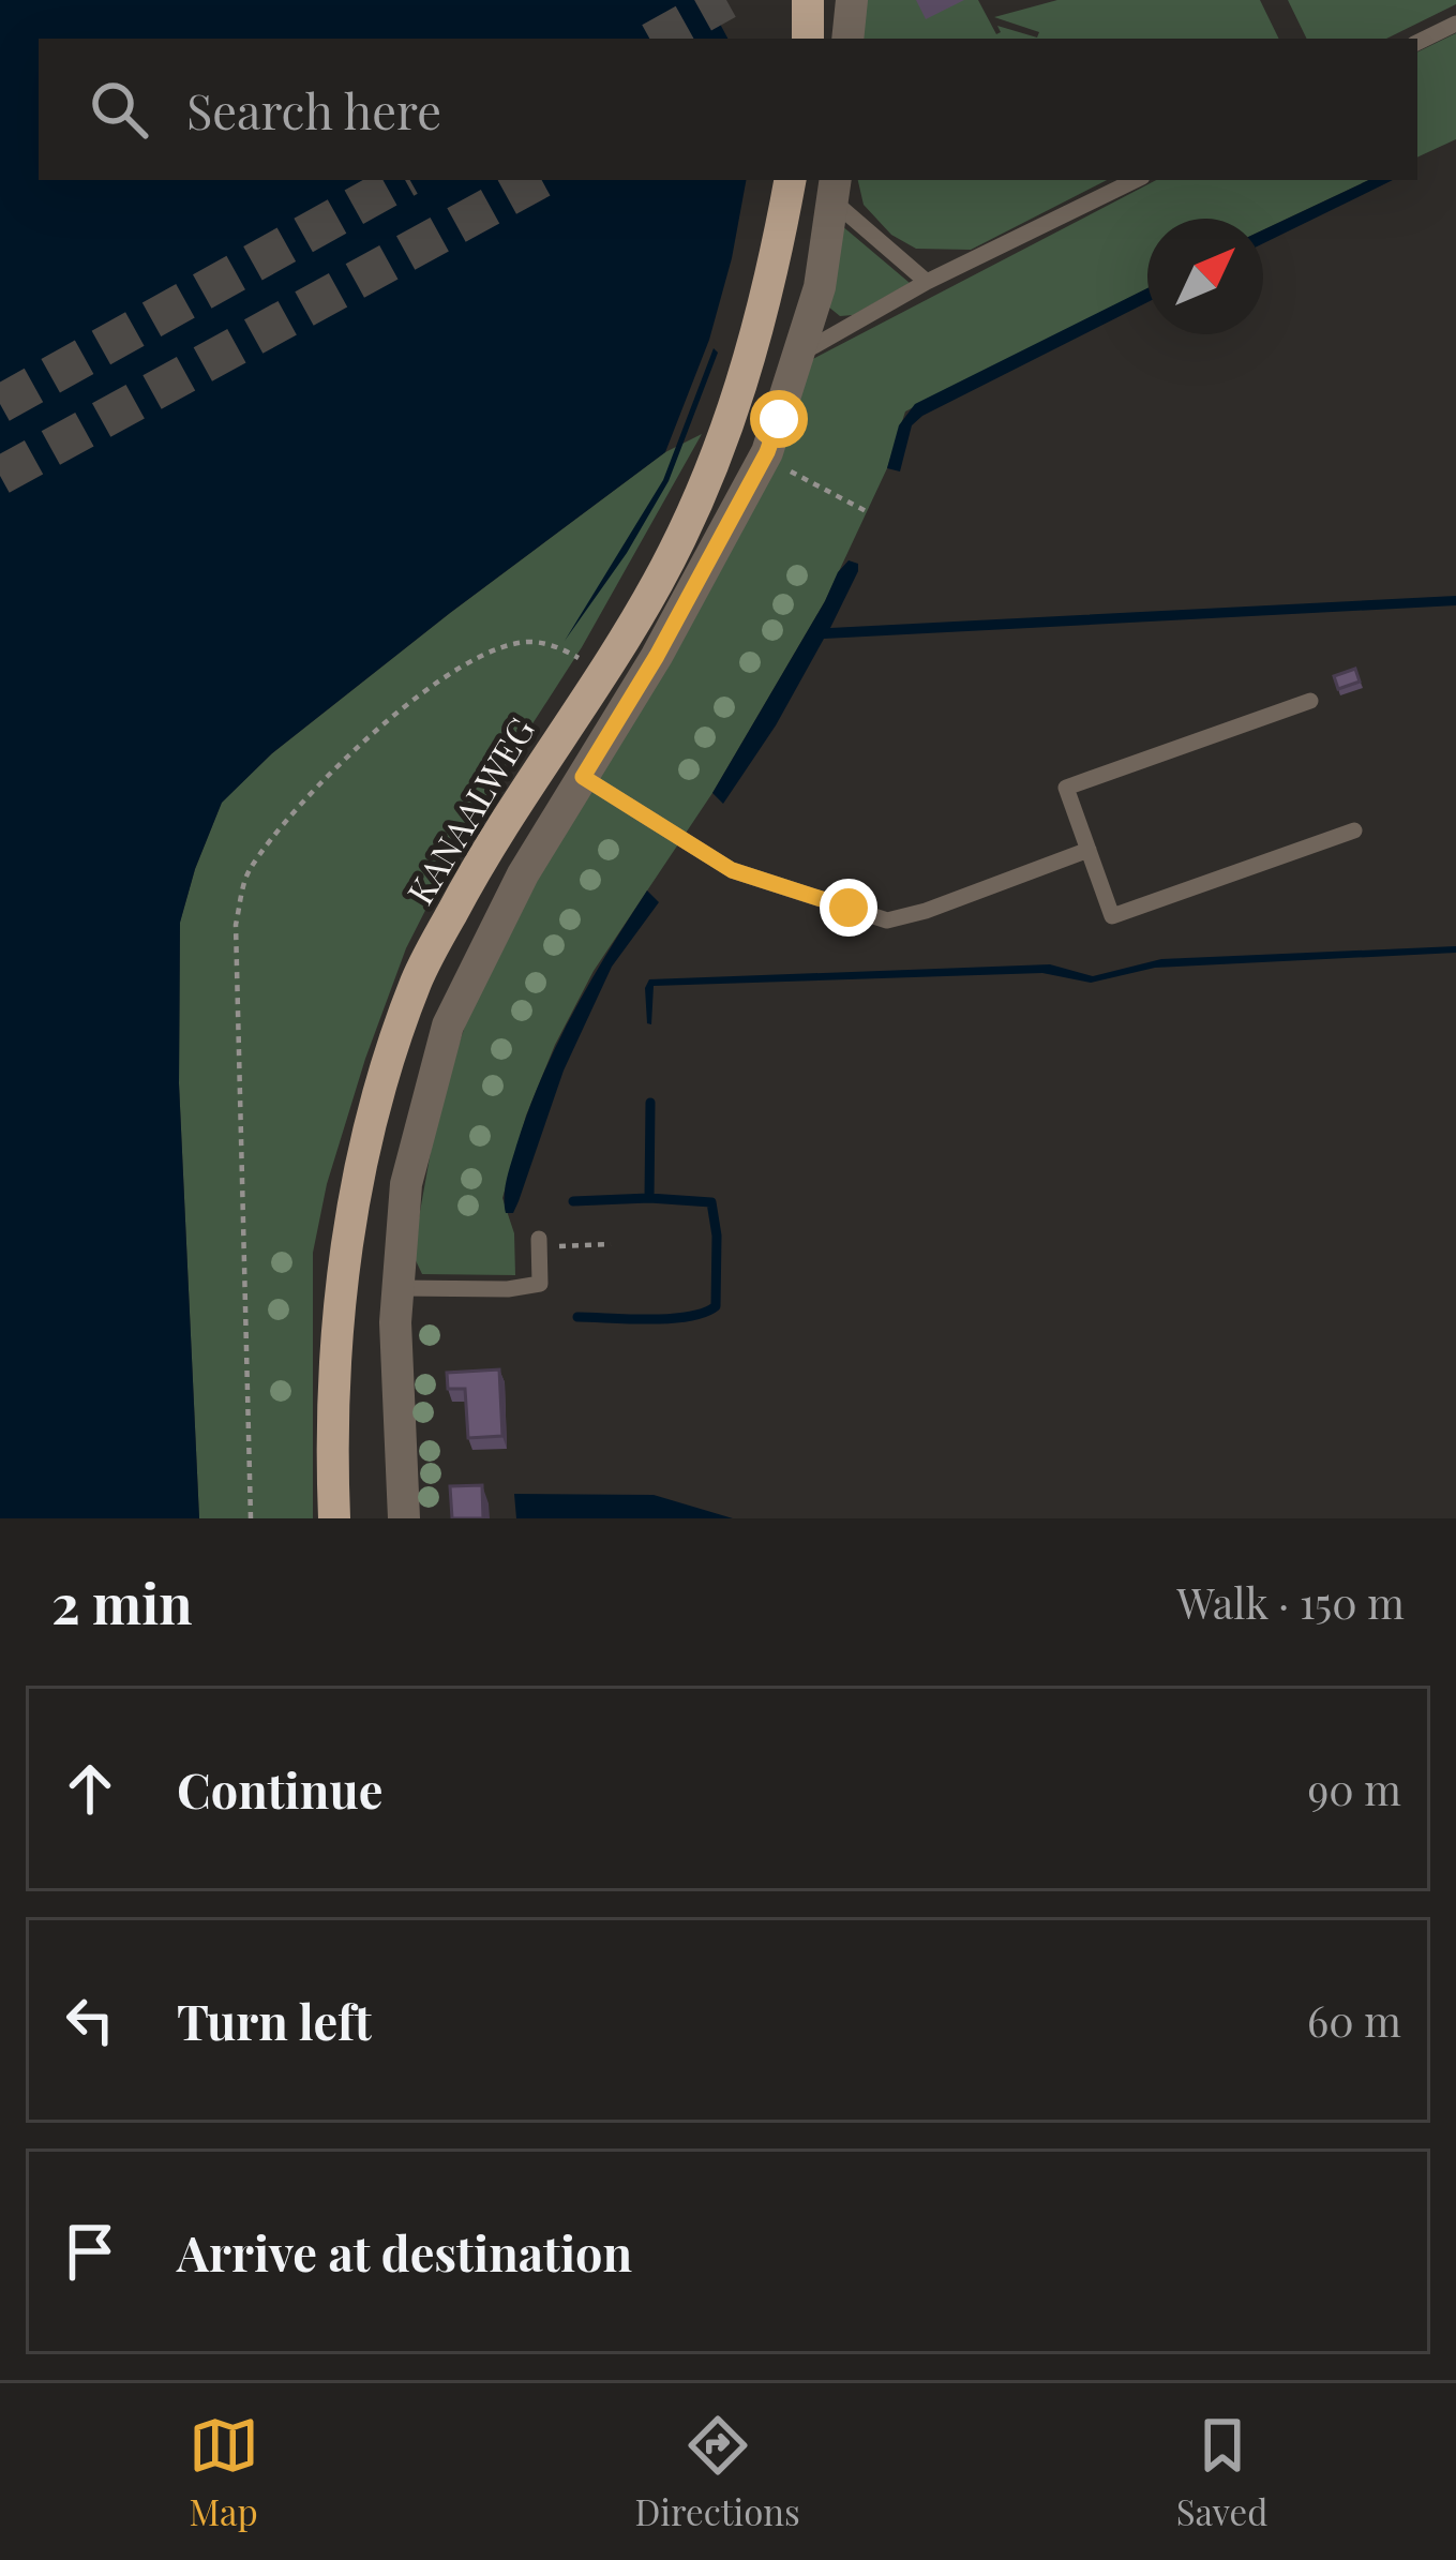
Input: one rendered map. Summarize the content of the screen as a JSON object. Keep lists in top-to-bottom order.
{
  "streets": {
    "main road": ["KANAALWEG"]
  },
  "north": "top right",
  "page": {
    "search": "Search here",
    "heading": ["2 min", "Walk · 150 m"],
    "list": [
      ["Continue", "90 m"],
      ["Turn left", "60 m"],
      "Arrive at destination"
    ],
    "nav": ["Map", "Directions", "Saved"]
  }
}
